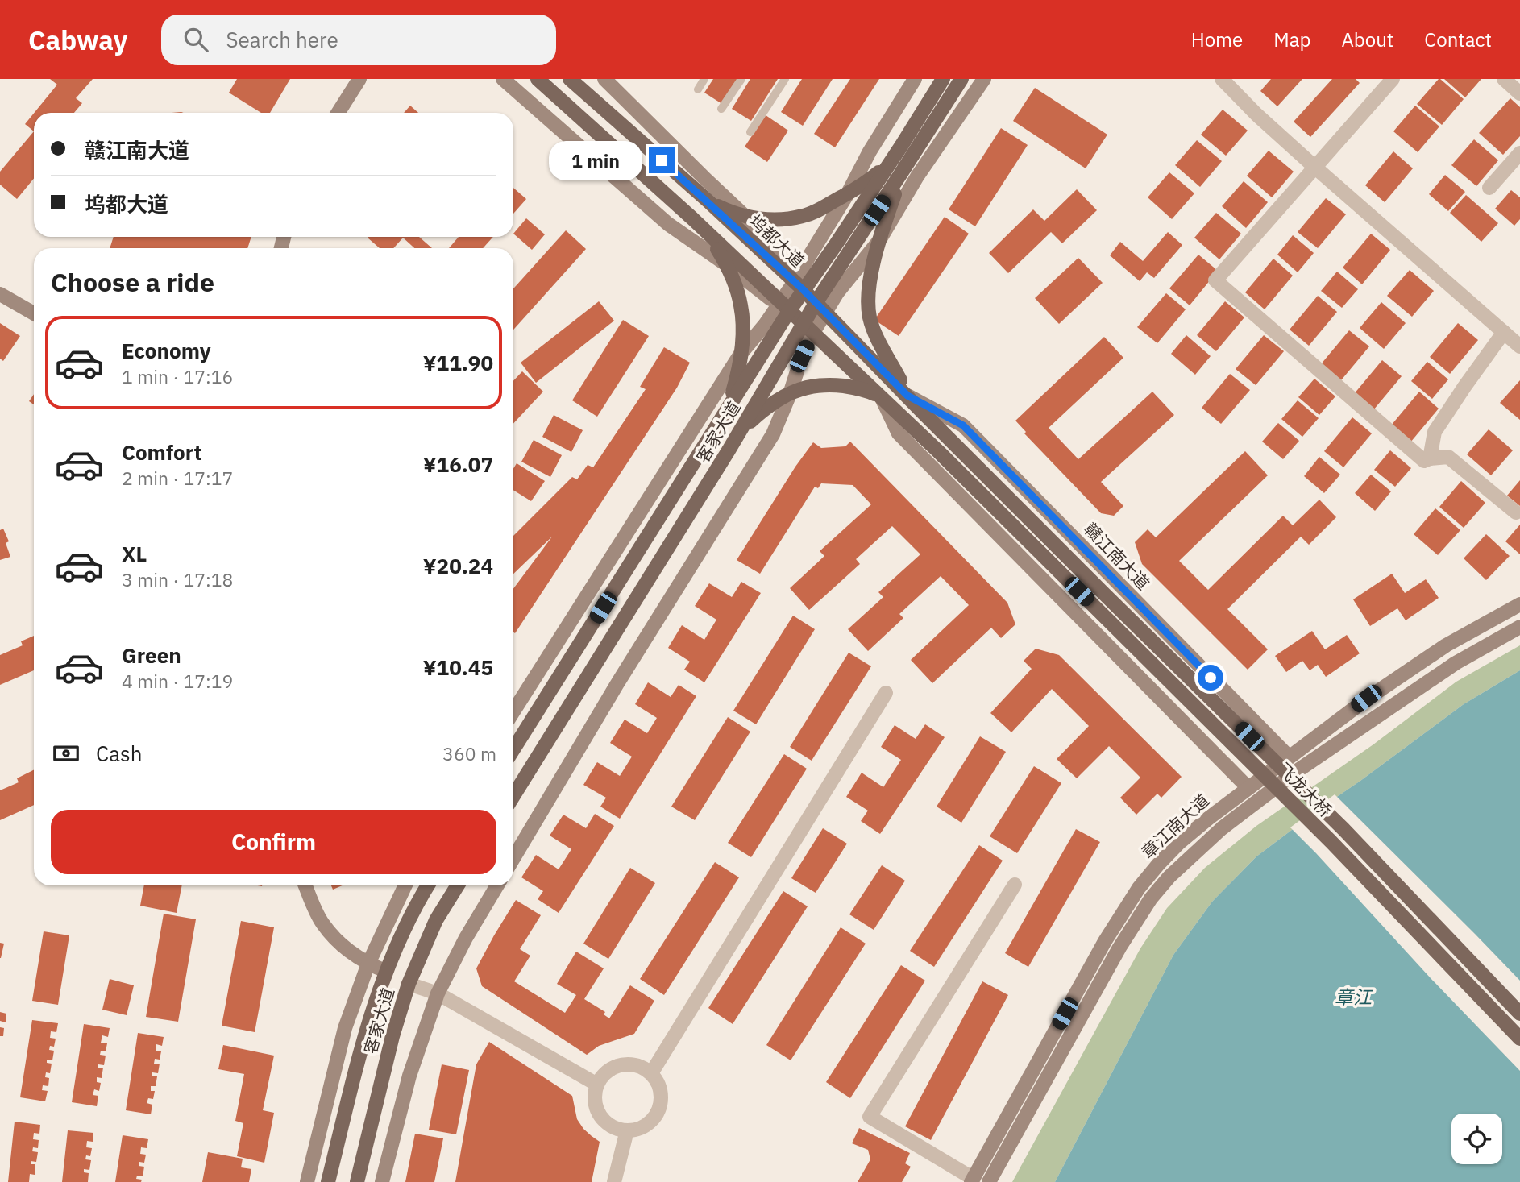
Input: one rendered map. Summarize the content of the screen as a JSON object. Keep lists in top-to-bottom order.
{
  "streets": {
    "main road": ["坞都大道", "客家大道", "飞龙大桥"],
    "street": ["赣江南大道", "章江南大道"]
  },
  "crossings": [
    ["坞都大道", "客家大道"],
    ["坞都大道", "赣江南大道"],
    ["坞都大道", "飞龙大桥"],
    ["赣江南大道", "章江南大道"]
  ],
  "water": ["章江"],
  "page": {
    "header": "Cabway",
    "search": "Search here",
    "nav": [
      "Home",
      "Map",
      "About",
      "Contact"
    ],
    "banner": ["赣江南大道", "坞都大道"],
    "bubble": "1 min",
    "heading": "Choose a ride",
    "list": [
      {
        "name": "Economy",
        "note": "1 min · 17:16",
        "value": "¥11.90"
      },
      {
        "name": "Comfort",
        "note": "2 min · 17:17",
        "value": "¥16.07"
      },
      {
        "name": "XL",
        "note": "3 min · 17:18",
        "value": "¥20.24"
      },
      {
        "name": "Green",
        "note": "4 min · 17:19",
        "value": "¥10.45"
      }
    ],
    "pay": ["Cash", "360 m"],
    "buttons": "Confirm"
  }
}
